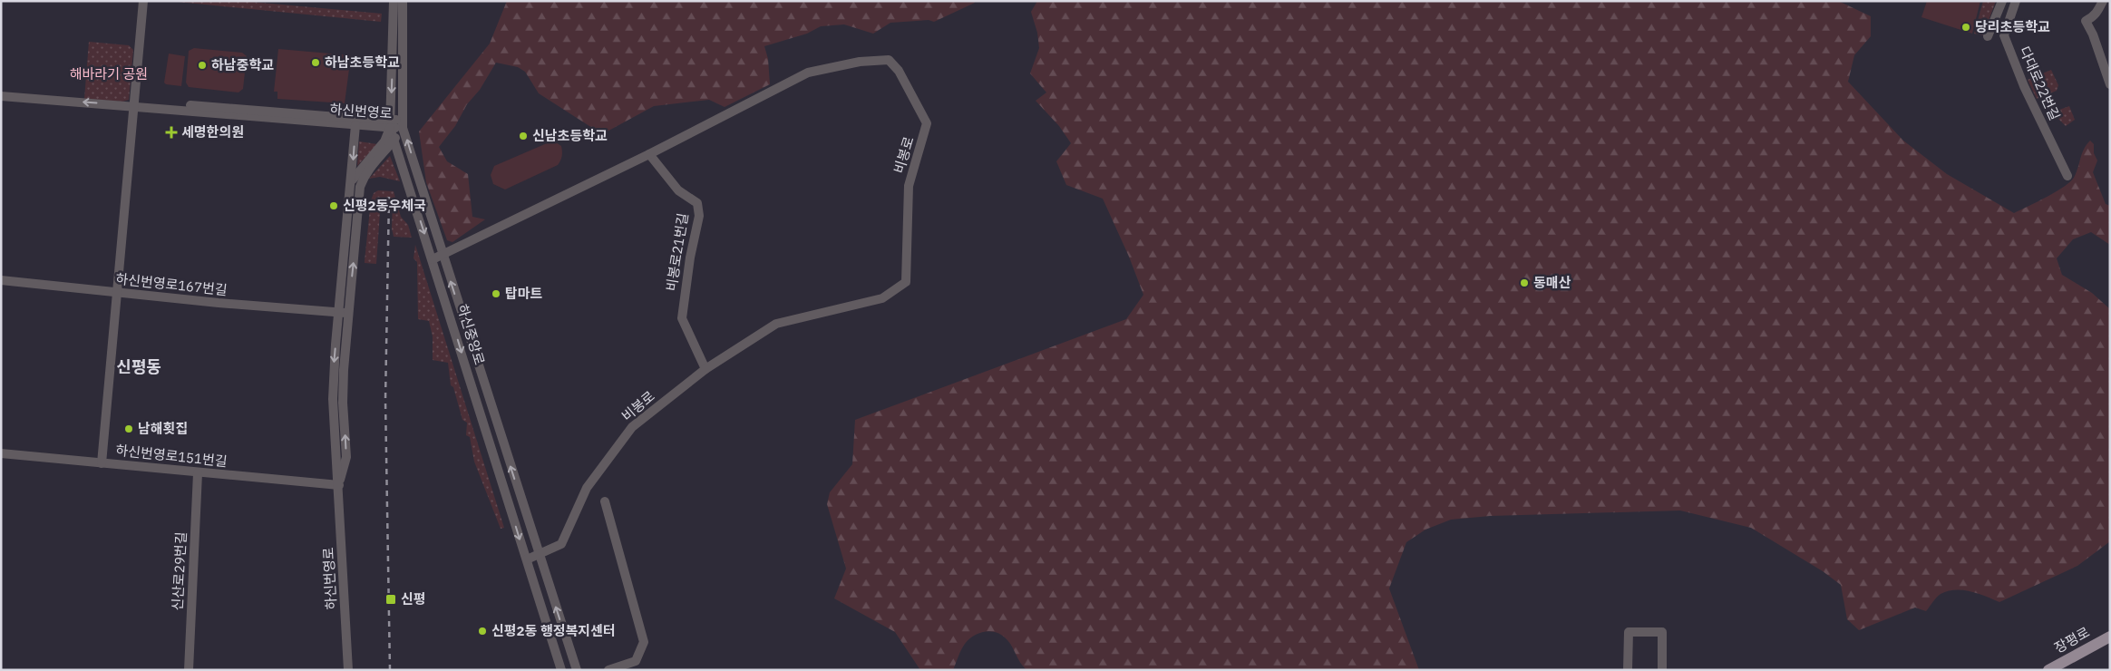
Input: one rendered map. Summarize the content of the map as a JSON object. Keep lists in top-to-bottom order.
{
  "streets": {
    "main road": ["장평로"],
    "street": [
      "다대로22번길",
      "하신번영로",
      "비봉로",
      "비봉로21번길",
      "하신번영로167번길",
      "하신중앙로",
      "하신번영로151번길",
      "신산로29번길"
    ]
  },
  "crossings": [
    ["하신번영로", "하신번영로167번길"],
    ["하신번영로", "하신중앙로"],
    ["하신번영로", "하신번영로151번길"],
    ["비봉로", "비봉로21번길"],
    ["비봉로", "하신중앙로"],
    ["하신번영로151번길", "신산로29번길"]
  ],
  "districts": ["신평동"],
  "parks": ["해바라기 공원"],
  "places": {
    "other": [
      "당리초등학교",
      "하남초등학교",
      "하남중학교",
      "신남초등학교",
      "신평2동우체국",
      "동매산",
      "탑마트",
      "남해횟집",
      "신평2동 행정복지센터"
    ],
    "health": ["세명한의원"],
    "transit": ["신평"]
  }
}
